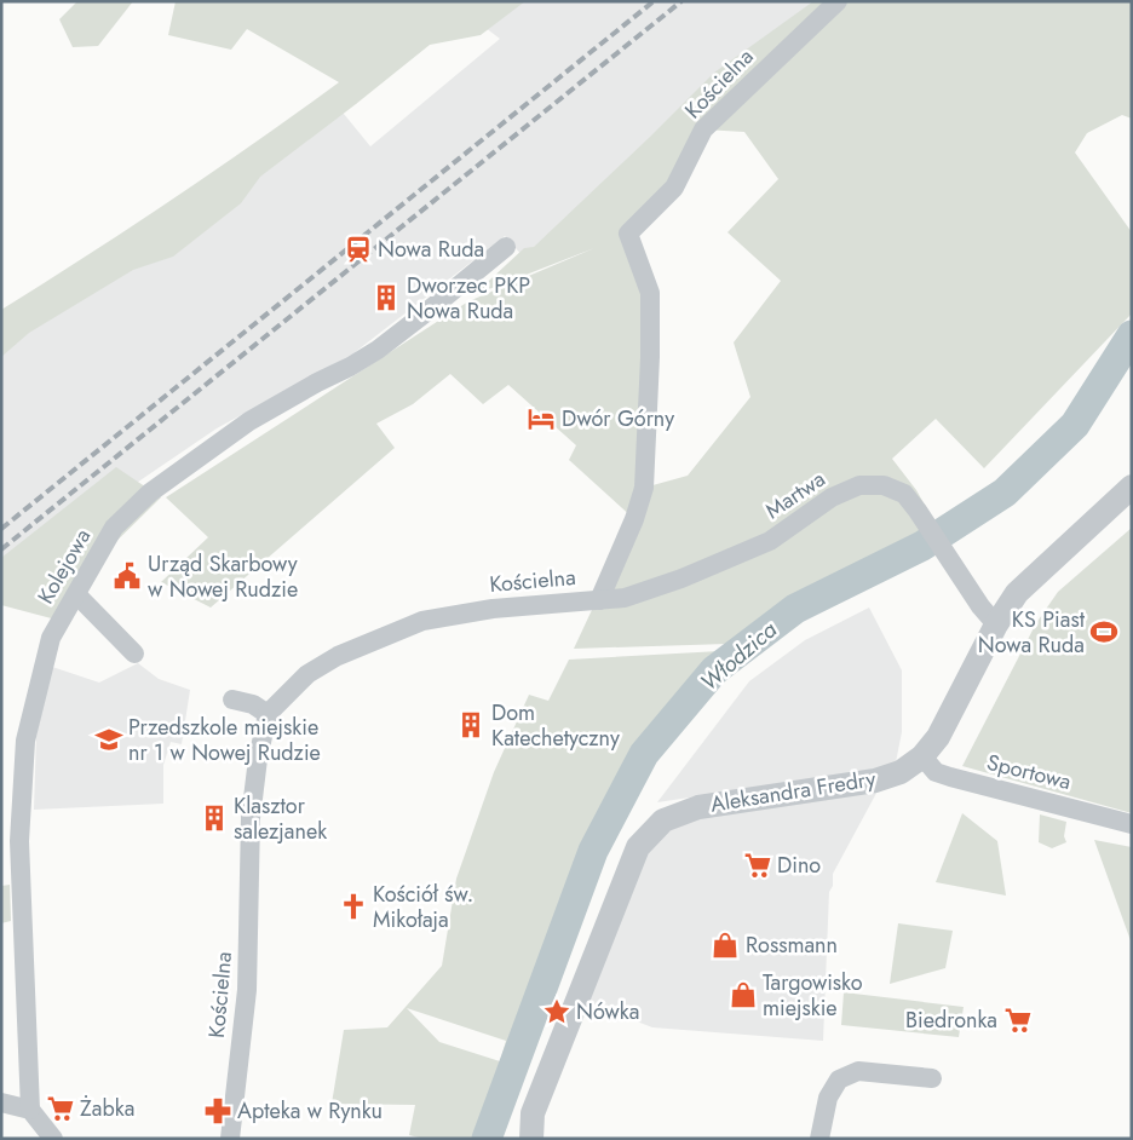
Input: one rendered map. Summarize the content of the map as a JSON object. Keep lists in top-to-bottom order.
{
  "streets": {
    "street": [
      "Kościelna",
      "Martwa",
      "Kolejowa",
      "Sportowa",
      "Aleksandra Fredry"
    ]
  },
  "crossings": [
    ["Kościelna", "Martwa"],
    ["Martwa", "Aleksandra Fredry"],
    ["Sportowa", "Aleksandra Fredry"]
  ],
  "water": ["Włodzica"],
  "places": {
    "station": ["Nowa Ruda"],
    "building": ["Dworzec PKP Nowa Ruda", "Dom Katechetyczny", "Klasztor salezjanek"],
    "hotel": ["Dwór Górny"],
    "public building": ["Urząd Skarbowy w Nowej Rudzie"],
    "sports": ["KS Piast Nowa Ruda"],
    "school or university": ["Przedszkole miejskie nr 1 w Nowej Rudzie"],
    "supermarket": ["Dino", "Biedronka", "Żabka"],
    "church": ["Kościół św. Mikołaja"],
    "shop": ["Rossmann", "Targowisko miejskie"],
    "place": ["Nówka"],
    "pharmacy": ["Apteka w Rynku"]
  }
}
